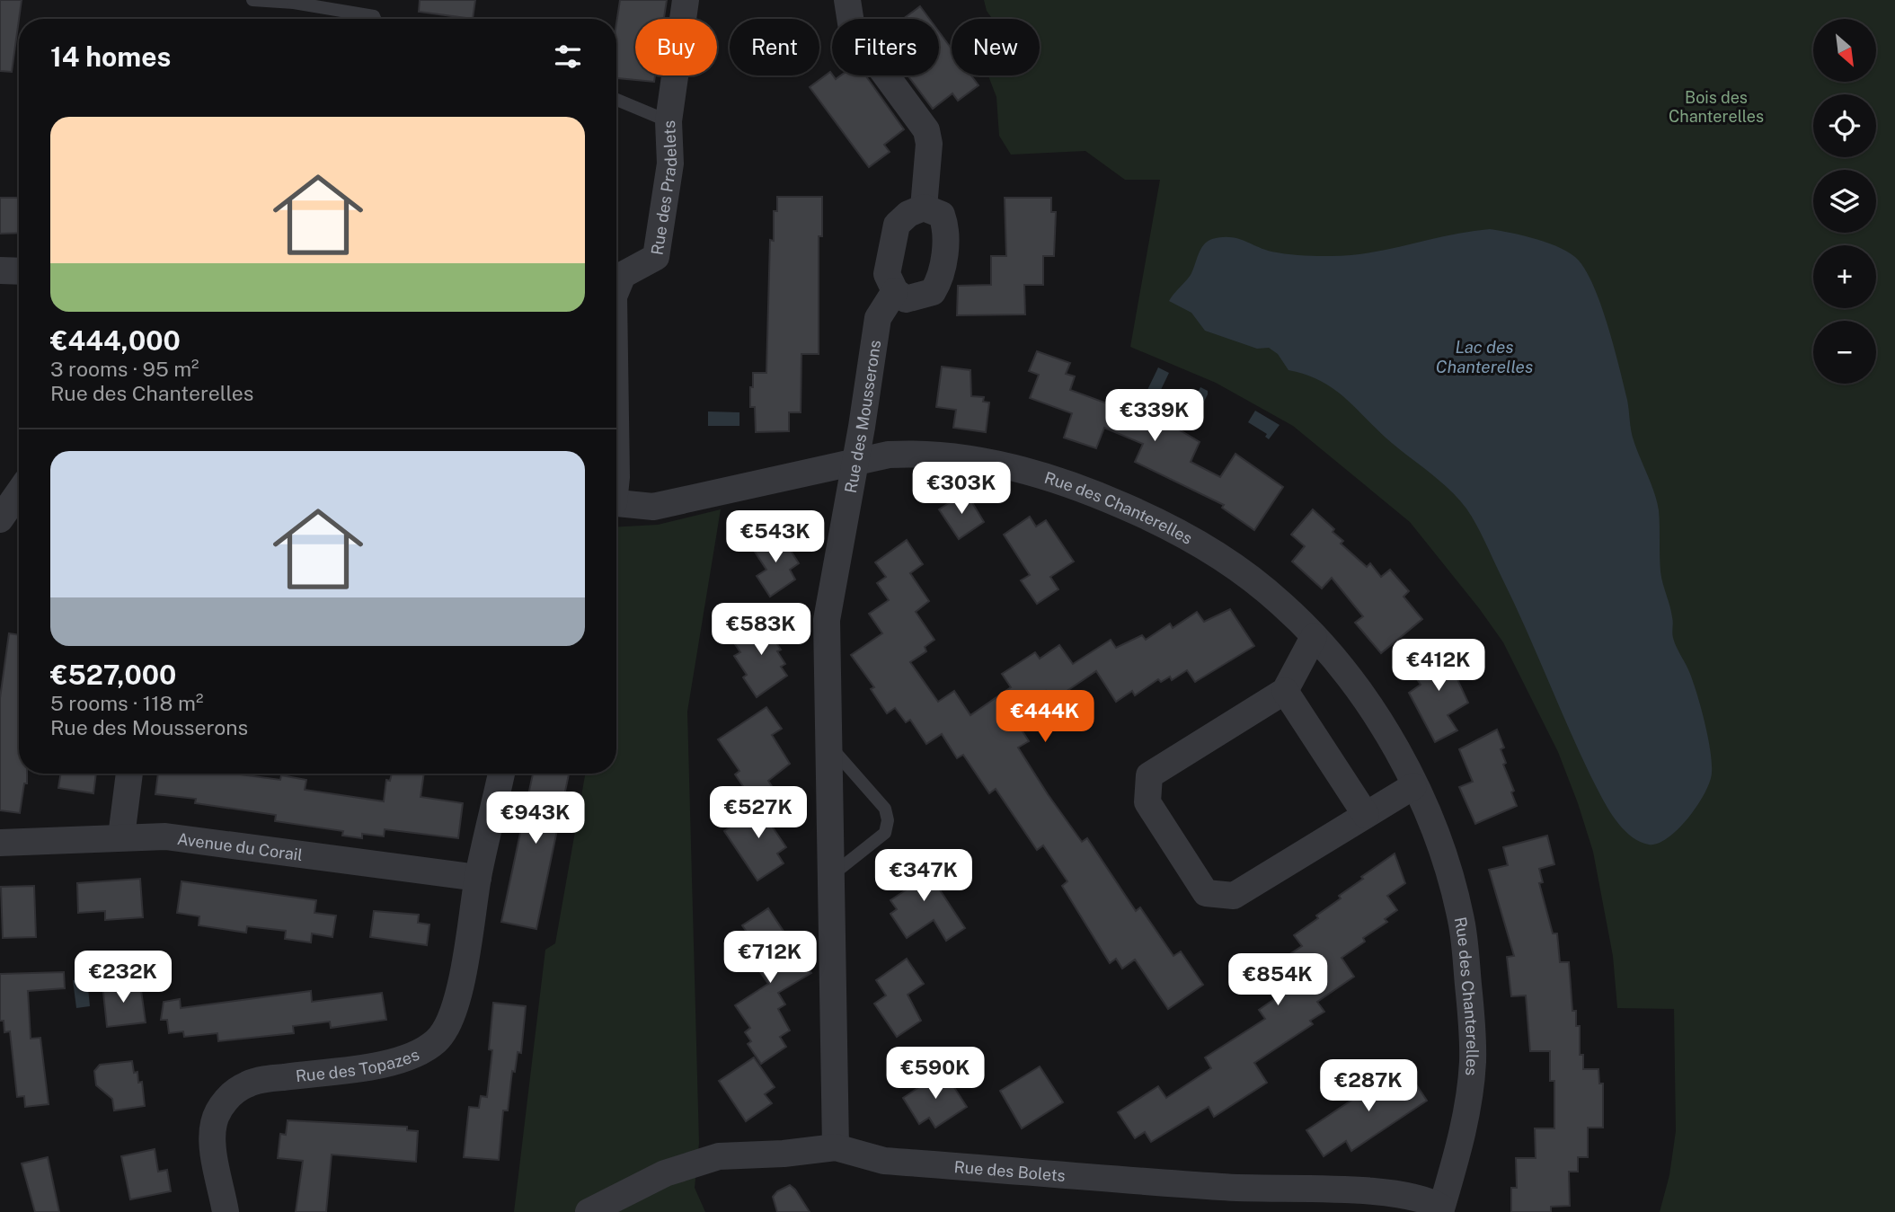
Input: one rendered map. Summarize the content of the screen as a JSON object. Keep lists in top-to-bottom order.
{
  "streets": {
    "street": [
      "Rue des Pradelets",
      "Rue des Mousserons",
      "Rue des Chanterelles",
      "Avenue du Corail",
      "Rue des Topazes",
      "Rue des Bolets"
    ]
  },
  "crossings": [
    ["Rue des Mousserons", "Rue des Chanterelles"],
    ["Rue des Mousserons", "Rue des Bolets"],
    ["Rue des Chanterelles", "Rue des Bolets"],
    ["Avenue du Corail", "Rue des Topazes"]
  ],
  "water": ["Lac des Chanterelles"],
  "parks": ["Bois des Chanterelles"],
  "north": "bottom right",
  "page": {
    "map_buttons": ["+", "−"],
    "chip": [
      "Buy",
      "Rent",
      "Filters",
      "New"
    ],
    "heading": "14 homes",
    "list": [
      {
        "name": "€444,000",
        "note": "3 rooms · 95 m² · Rue des Chanterelles"
      },
      {
        "name": "€527,000",
        "note": "5 rooms · 118 m² · Rue des Mousserons"
      }
    ],
    "price": [
      "€339K",
      "€303K",
      "€543K",
      "€583K",
      "€412K",
      "€444K",
      "€527K",
      "€943K",
      "€347K",
      "€712K",
      "€232K",
      "€854K",
      "€590K",
      "€287K"
    ]
  }
}
